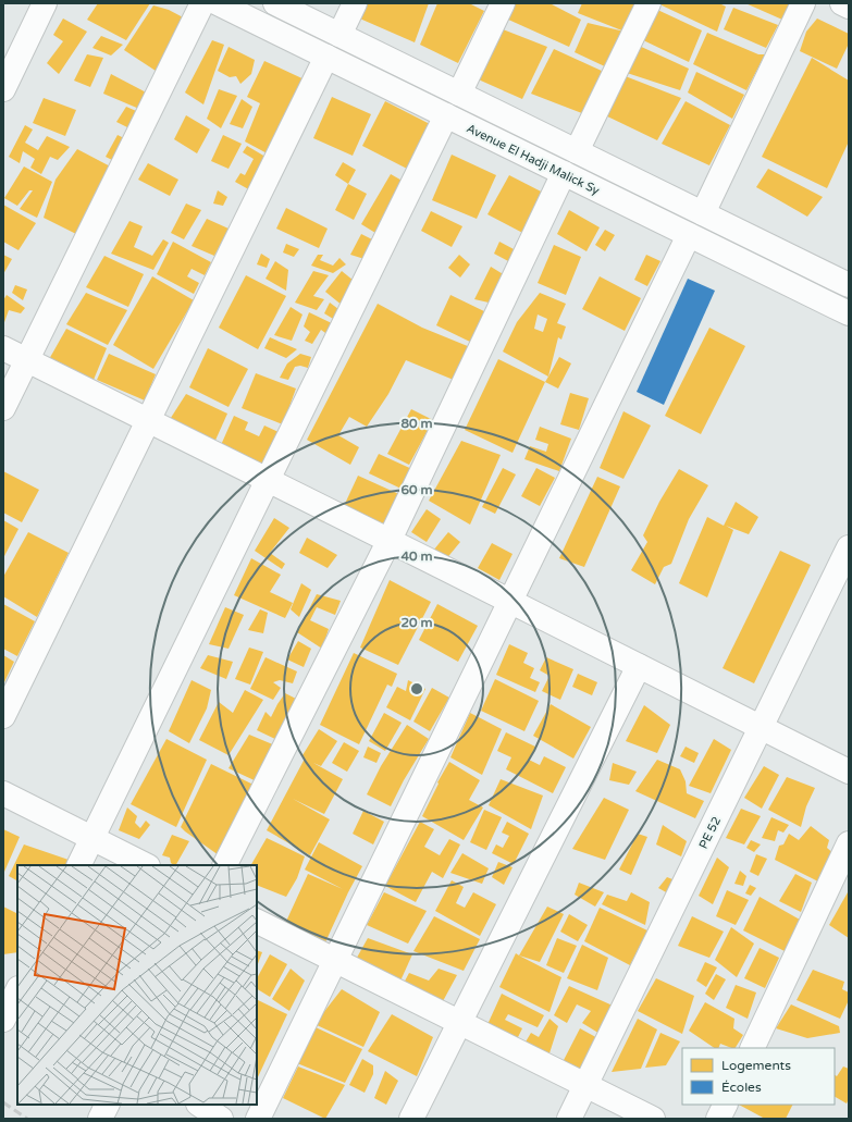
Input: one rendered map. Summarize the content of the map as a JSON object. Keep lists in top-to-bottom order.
{
  "streets": {
    "street": ["Avenue El Hadji Malick Sy", "PE 52"]
  },
  "legend": ["Logements", "Écoles"],
  "rings": [
    "80 m",
    "60 m",
    "40 m",
    "20 m"
  ]
}
